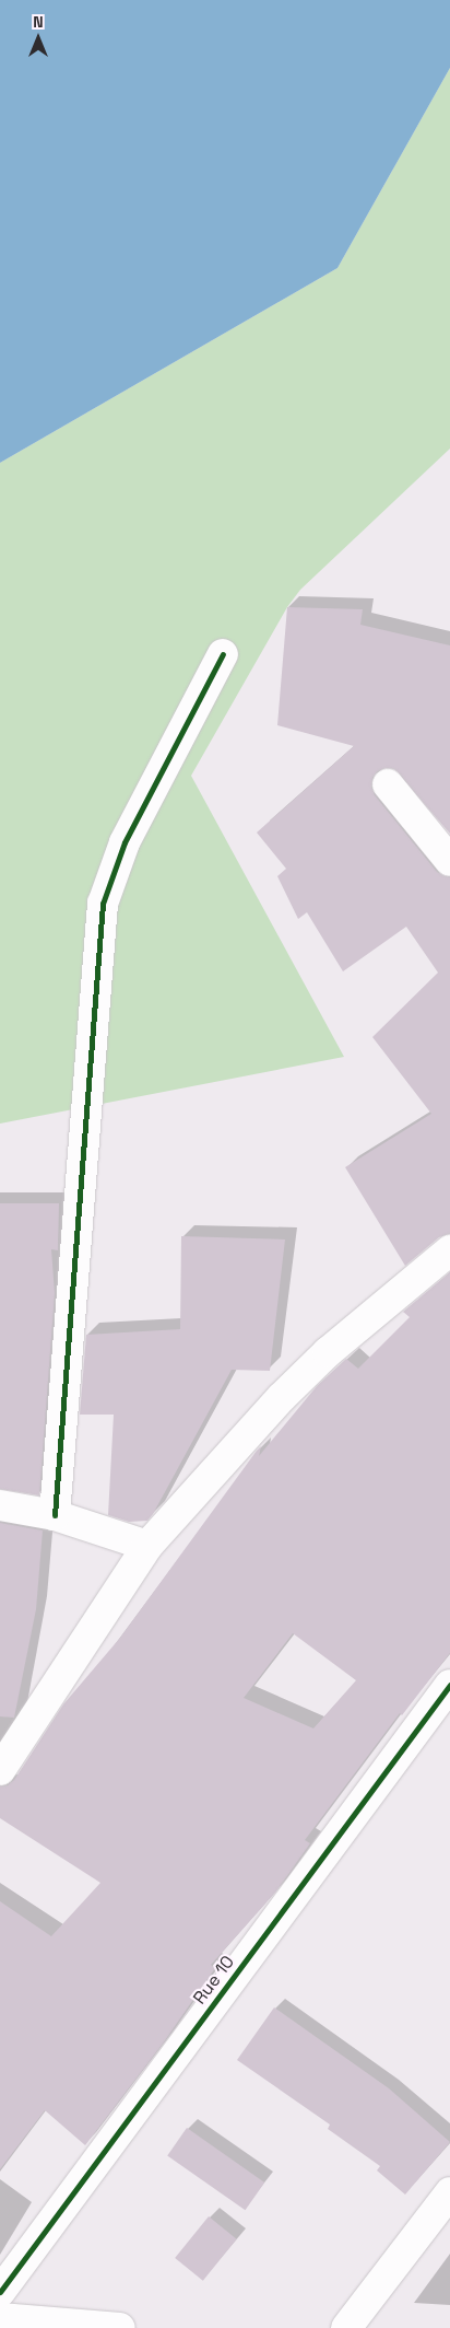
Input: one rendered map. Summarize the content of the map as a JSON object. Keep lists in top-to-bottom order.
{
  "streets": {
    "street": ["Rue 10"]
  },
  "north": "top"
}
